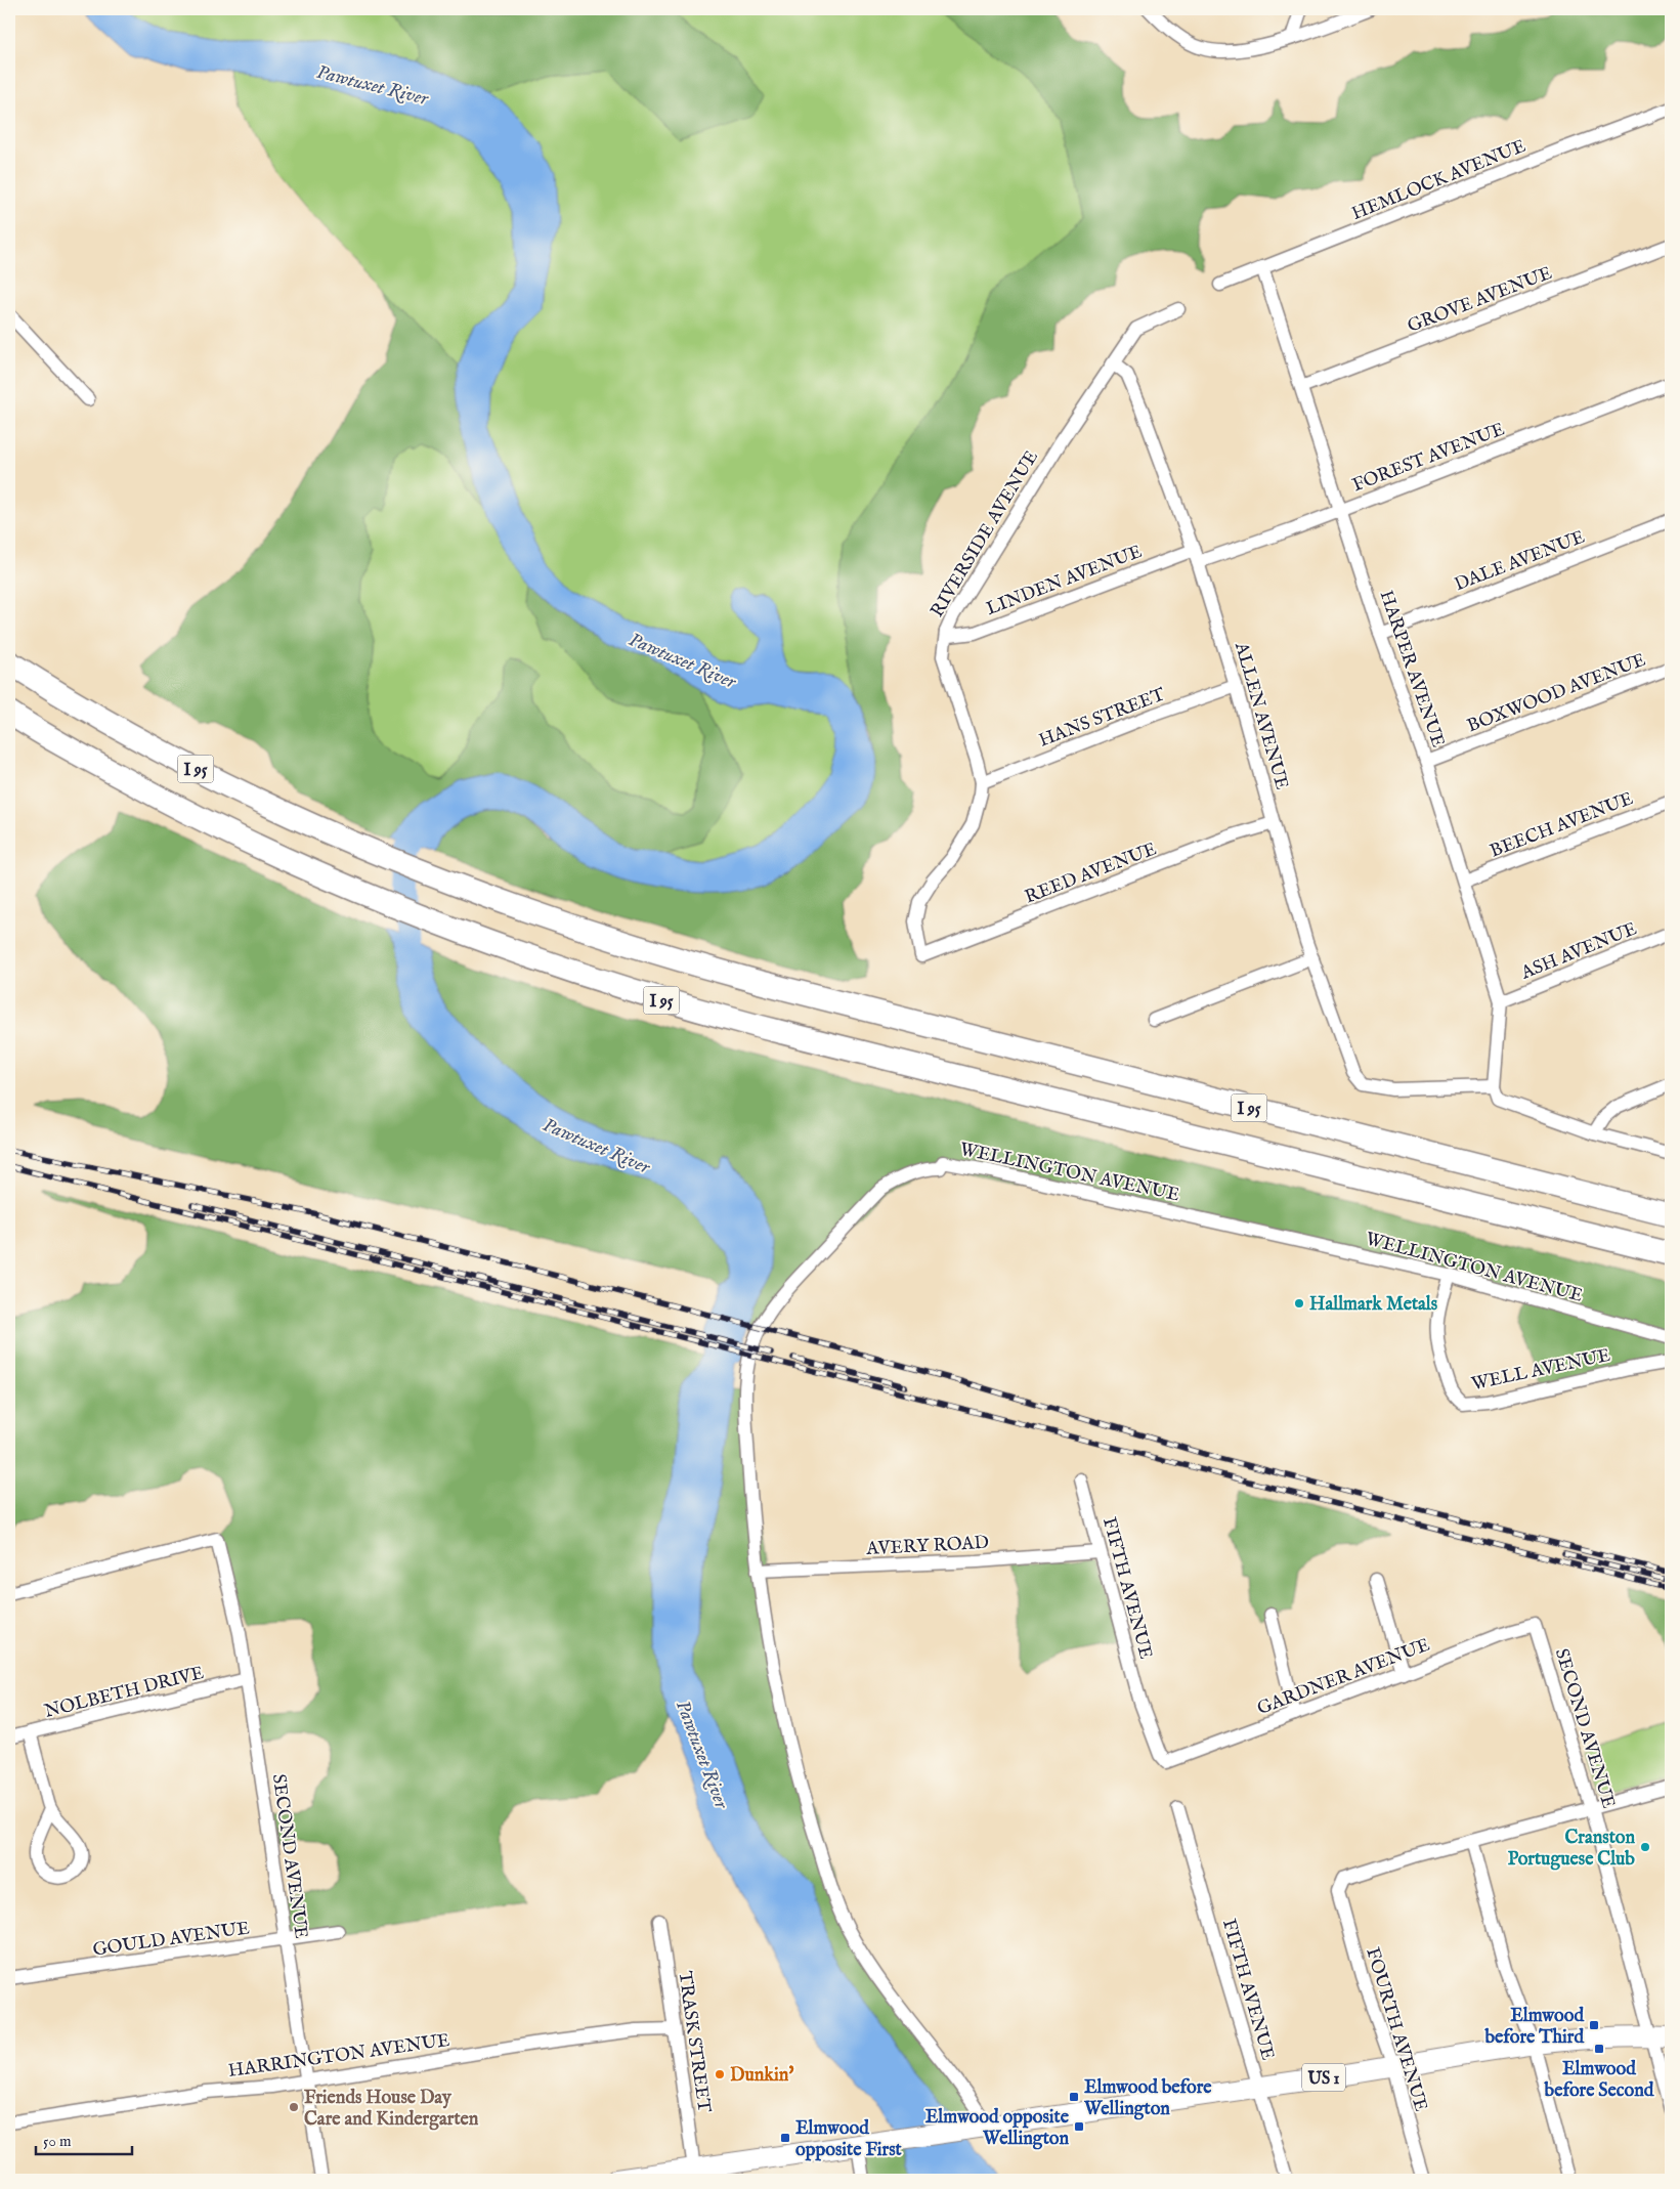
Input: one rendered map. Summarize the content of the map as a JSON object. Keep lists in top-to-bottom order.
{
  "streets": {
    "highway": ["I 95"],
    "main road": ["US 1"],
    "street": [
      "HEMLOCK AVENUE",
      "GROVE AVENUE",
      "FOREST AVENUE",
      "RIVERSIDE AVENUE",
      "DALE AVENUE",
      "LINDEN AVENUE",
      "HARPER AVENUE",
      "BOXWOOD AVENUE",
      "ALLEN AVENUE",
      "HANS STREET",
      "BEECH AVENUE",
      "REED AVENUE",
      "ASH AVENUE",
      "WELLINGTON AVENUE",
      "WELL AVENUE",
      "AVERY ROAD",
      "FIFTH AVENUE",
      "GARDNER AVENUE",
      "NOLBETH DRIVE",
      "SECOND AVENUE",
      "GOULD AVENUE",
      "FOURTH AVENUE",
      "TRASK STREET",
      "HARRINGTON AVENUE"
    ]
  },
  "crossings": [
    ["HEMLOCK AVENUE", "HARPER AVENUE"],
    ["GROVE AVENUE", "HARPER AVENUE"],
    ["FOREST AVENUE", "LINDEN AVENUE"],
    ["FOREST AVENUE", "HARPER AVENUE"],
    ["FOREST AVENUE", "ALLEN AVENUE"],
    ["RIVERSIDE AVENUE", "LINDEN AVENUE"],
    ["RIVERSIDE AVENUE", "ALLEN AVENUE"],
    ["RIVERSIDE AVENUE", "HANS STREET"],
    ["RIVERSIDE AVENUE", "REED AVENUE"],
    ["DALE AVENUE", "HARPER AVENUE"],
    ["LINDEN AVENUE", "ALLEN AVENUE"],
    ["HARPER AVENUE", "BOXWOOD AVENUE"],
    ["HARPER AVENUE", "ALLEN AVENUE"],
    ["HARPER AVENUE", "BEECH AVENUE"],
    ["HARPER AVENUE", "ASH AVENUE"],
    ["ALLEN AVENUE", "HANS STREET"],
    ["ALLEN AVENUE", "REED AVENUE"],
    ["WELLINGTON AVENUE", "WELL AVENUE"],
    ["WELLINGTON AVENUE", "AVERY ROAD"],
    ["WELLINGTON AVENUE", "US 1"],
    ["AVERY ROAD", "FIFTH AVENUE"],
    ["FIFTH AVENUE", "GARDNER AVENUE"],
    ["FIFTH AVENUE", "US 1"],
    ["GARDNER AVENUE", "SECOND AVENUE"],
    ["NOLBETH DRIVE", "SECOND AVENUE"],
    ["SECOND AVENUE", "GOULD AVENUE"],
    ["SECOND AVENUE", "HARRINGTON AVENUE"],
    ["SECOND AVENUE", "US 1"],
    ["FOURTH AVENUE", "US 1"],
    ["TRASK STREET", "HARRINGTON AVENUE"],
    ["TRASK STREET", "US 1"]
  ],
  "water": ["Pawtuxet River"],
  "places": {
    "other": [
      "Hallmark Metals",
      "Cranston Portuguese Club",
      "Dunkin'",
      "Friends House Day Care and Kindergarten"
    ],
    "transit": [
      "Elmwood before Third",
      "Elmwood before Second",
      "Elmwood before Wellington",
      "Elmwood opposite Wellington",
      "Elmwood opposite First"
    ]
  },
  "scale_bar": "50 m"
}
